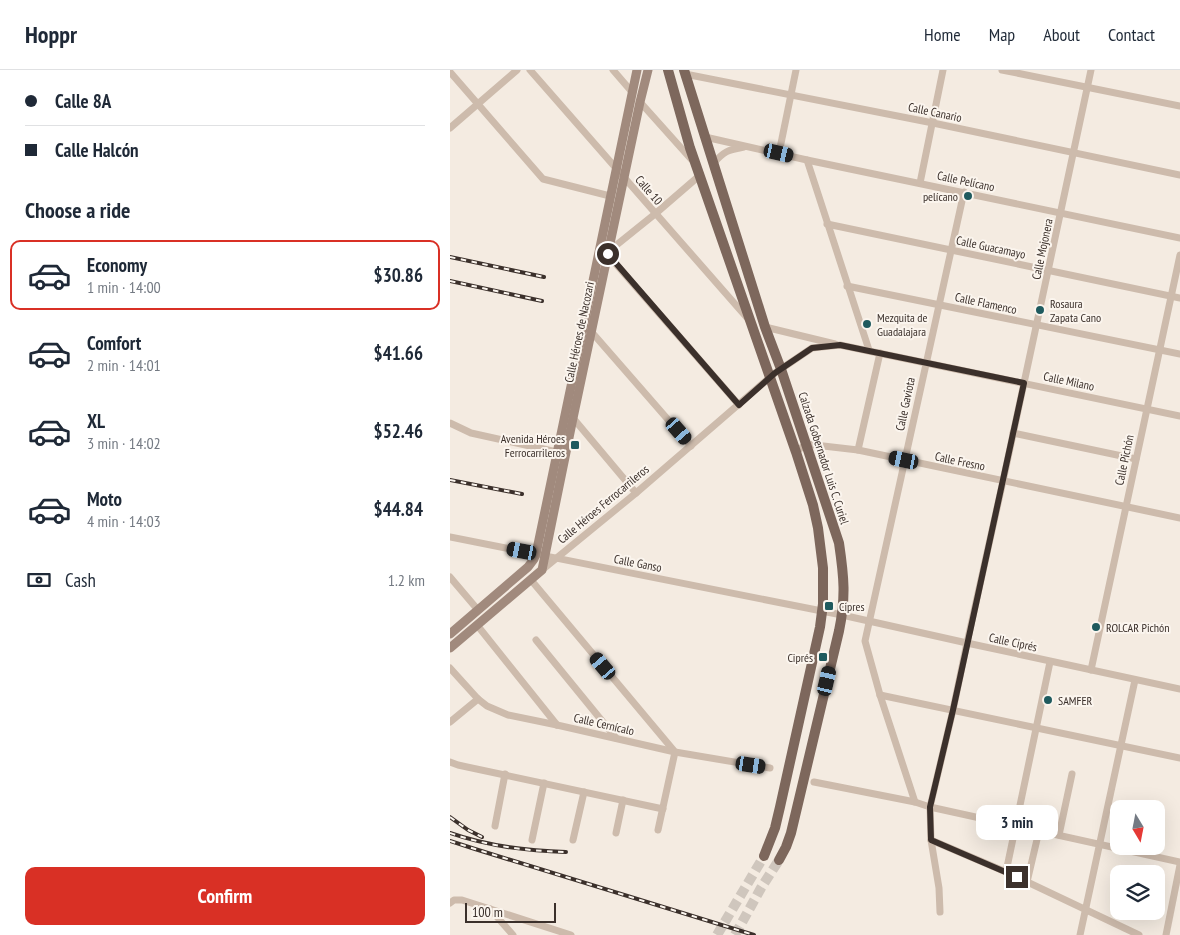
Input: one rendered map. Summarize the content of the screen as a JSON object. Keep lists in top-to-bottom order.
{
  "streets": {
    "main road": ["Calle Héroes de Nacozari", "Calzada Gobernador Luis C. Curiel", "Calle Héroes Ferrocarrileros"],
    "street": [
      "Calle Canario",
      "Calle Pelícano",
      "Calle 10",
      "Calle Guacamayo",
      "Calle Mojonera",
      "Calle Flamenco",
      "Calle Milano",
      "Calle Gaviota",
      "Calle Pichón",
      "Calle Fresno",
      "Calle Ganso",
      "Calle Ciprés",
      "Calle Cernícalo"
    ]
  },
  "crossings": [
    ["Calle Canario", "Calle Mojonera"],
    ["Calle Canario", "Calzada Gobernador Luis C. Curiel"],
    ["Calle Pelícano", "Calle Mojonera"],
    ["Calle Pelícano", "Calle Gaviota"],
    ["Calle Pelícano", "Calzada Gobernador Luis C. Curiel"],
    ["Calle 10", "Calle Héroes de Nacozari"],
    ["Calle 10", "Calzada Gobernador Luis C. Curiel"],
    ["Calle Guacamayo", "Calle Mojonera"],
    ["Calle Guacamayo", "Calle Gaviota"],
    ["Calle Guacamayo", "Calle Pichón"],
    ["Calle Mojonera", "Calle Flamenco"],
    ["Calle Mojonera", "Calle Milano"],
    ["Calle Mojonera", "Calle Fresno"],
    ["Calle Mojonera", "Calle Ciprés"],
    ["Calle Flamenco", "Calle Gaviota"],
    ["Calle Flamenco", "Calle Pichón"],
    ["Calle Héroes de Nacozari", "Calle Héroes Ferrocarrileros"],
    ["Calle Héroes de Nacozari", "Calle Ganso"],
    ["Calle Milano", "Calle Gaviota"],
    ["Calle Milano", "Calzada Gobernador Luis C. Curiel"],
    ["Calle Milano", "Calle Pichón"],
    ["Calle Milano", "Calle Héroes Ferrocarrileros"],
    ["Calle Gaviota", "Calle Fresno"],
    ["Calle Gaviota", "Calle Ciprés"],
    ["Calzada Gobernador Luis C. Curiel", "Calle Fresno"],
    ["Calzada Gobernador Luis C. Curiel", "Calle Héroes Ferrocarrileros"],
    ["Calzada Gobernador Luis C. Curiel", "Calle Ganso"],
    ["Calzada Gobernador Luis C. Curiel", "Calle Ciprés"],
    ["Calle Pichón", "Calle Fresno"],
    ["Calle Pichón", "Calle Ciprés"],
    ["Calle Héroes Ferrocarrileros", "Calle Ganso"],
    ["Calle Ganso", "Calle Ciprés"]
  ],
  "places": {
    "other": [
      "pelícano",
      "Rosaura Zapata Cano",
      "Mezquita de Guadalajara",
      "ROLCAR Pichón",
      "SAMFER"
    ],
    "transit": ["Avenida Héroes Ferrocarrileros", "Cipres", "Ciprés"]
  },
  "scale_bar": "100 m",
  "north": "bottom",
  "page": {
    "header": "Hoppr",
    "nav": [
      "Home",
      "Map",
      "About",
      "Contact"
    ],
    "banner": ["Calle 8A", "Calle Halcón"],
    "heading": "Choose a ride",
    "list": [
      {
        "name": "Economy",
        "note": "1 min · 14:00",
        "value": "$30.86"
      },
      {
        "name": "Comfort",
        "note": "2 min · 14:01",
        "value": "$41.66"
      },
      {
        "name": "XL",
        "note": "3 min · 14:02",
        "value": "$52.46"
      },
      {
        "name": "Moto",
        "note": "4 min · 14:03",
        "value": "$44.84"
      }
    ],
    "pay": ["Cash", "1.2 km"],
    "bubble": "3 min",
    "buttons": "Confirm",
    "scale": "100 m"
  }
}
